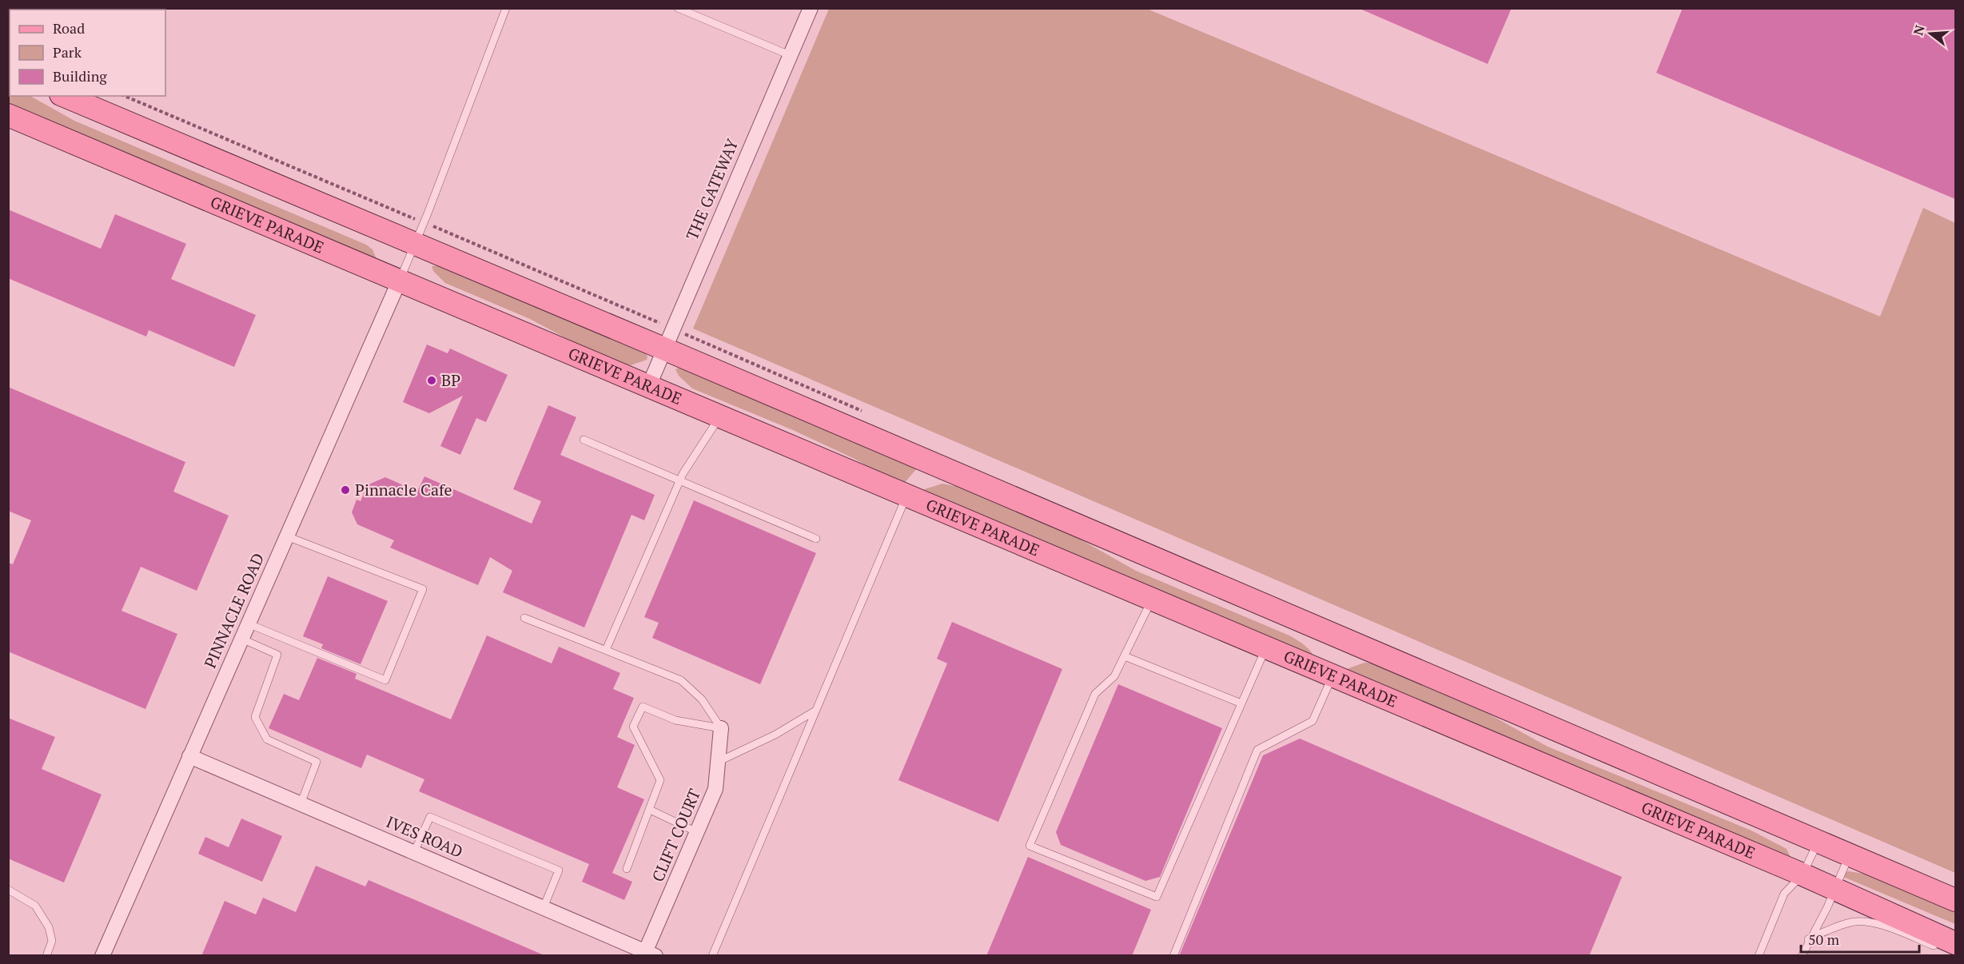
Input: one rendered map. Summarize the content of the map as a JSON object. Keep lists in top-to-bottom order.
{
  "streets": {
    "main road": ["GRIEVE PARADE"],
    "street": [
      "THE GATEWAY",
      "PINNACLE ROAD",
      "CLIFT COURT",
      "IVES ROAD"
    ]
  },
  "crossings": [
    ["THE GATEWAY", "GRIEVE PARADE"],
    ["GRIEVE PARADE", "PINNACLE ROAD"],
    ["PINNACLE ROAD", "IVES ROAD"],
    ["CLIFT COURT", "IVES ROAD"]
  ],
  "places": ["BP", "Pinnacle Cafe"],
  "legend": ["Road", "Park", "Building"],
  "scale_bar": "50 m",
  "north": "left"
}
